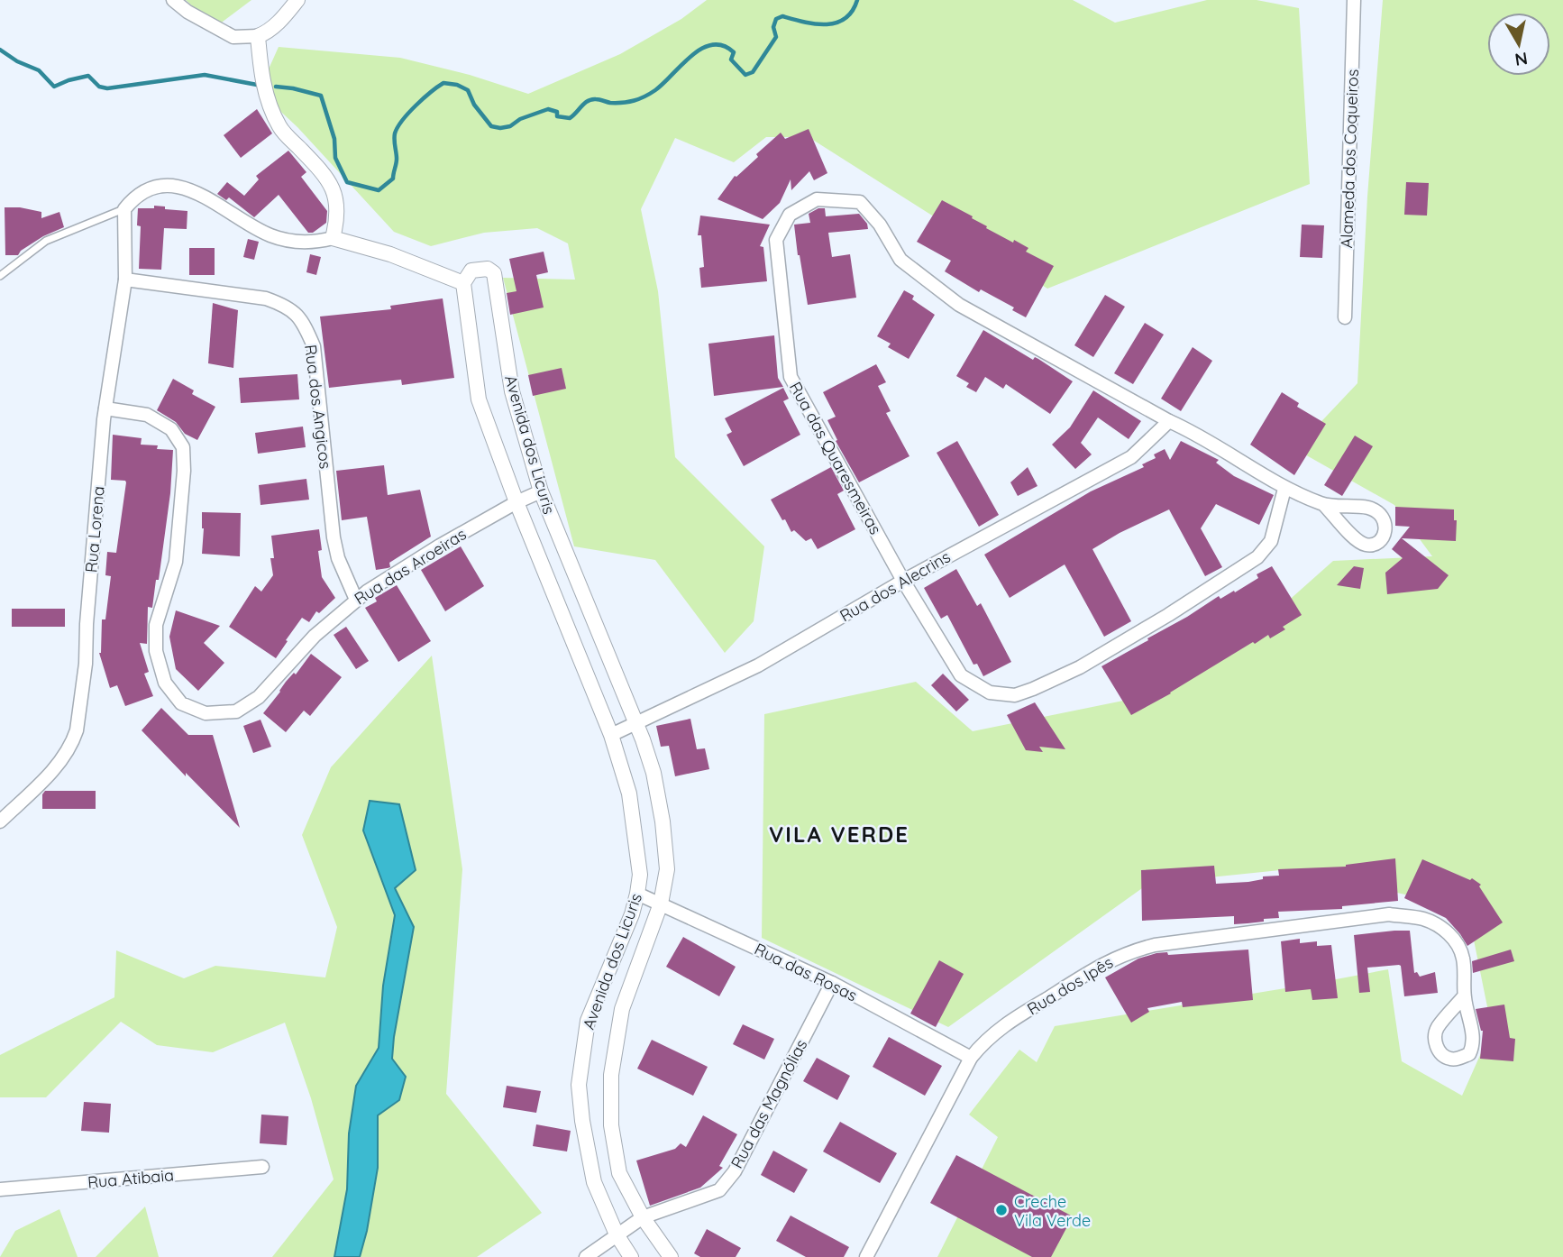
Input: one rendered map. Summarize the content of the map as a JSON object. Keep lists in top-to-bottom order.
{
  "streets": {
    "street": [
      "Alameda dos Coqueiros",
      "Rua dos Angicos",
      "Avenida dos Licuris",
      "Rua das Quaresmeiras",
      "Rua Lorena",
      "Rua das Aroeiras",
      "Rua dos Alecrins",
      "Rua das Rosas",
      "Rua dos Ipês",
      "Rua das Magnólias",
      "Rua Atibaia"
    ]
  },
  "crossings": [
    ["Rua dos Angicos", "Rua Lorena"],
    ["Rua dos Angicos", "Rua das Aroeiras"],
    ["Avenida dos Licuris", "Rua das Aroeiras"],
    ["Avenida dos Licuris", "Rua dos Alecrins"],
    ["Avenida dos Licuris", "Rua das Rosas"],
    ["Avenida dos Licuris", "Rua das Magnólias"],
    ["Rua das Quaresmeiras", "Rua dos Alecrins"],
    ["Rua Lorena", "Rua das Aroeiras"],
    ["Rua das Rosas", "Rua dos Ipês"],
    ["Rua das Rosas", "Rua das Magnólias"]
  ],
  "districts": ["VILA VERDE"],
  "places": ["Creche Vila Verde"],
  "north": "bottom"
}
